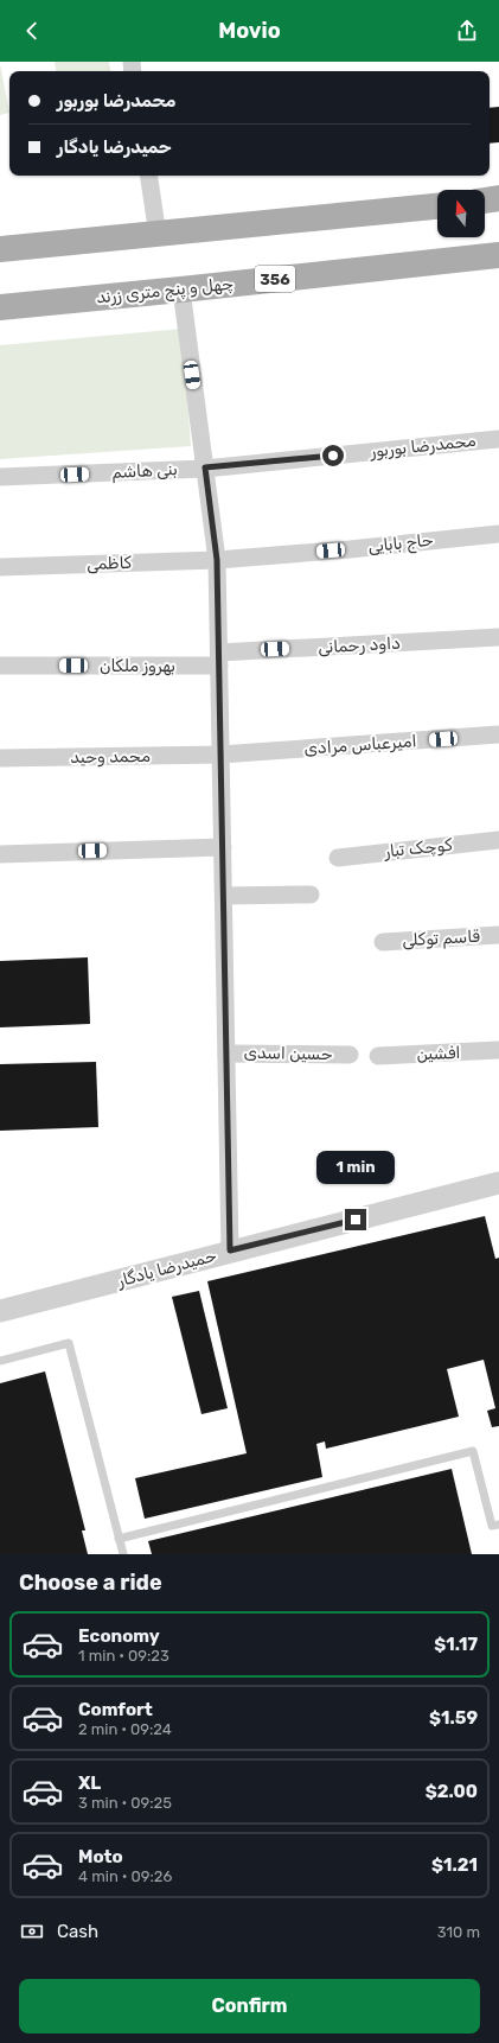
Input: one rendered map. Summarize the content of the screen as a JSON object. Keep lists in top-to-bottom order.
{
  "streets": {
    "main road": ["356", "چهل و پنج متری زرند"],
    "street": [
      "محمدرضا بوربور",
      "بنی هاشم",
      "حاج بابایی",
      "کاظمی",
      "داود رحمانی",
      "بهروز ملکان",
      "امیرعباس مرادی",
      "محمد وحید",
      "کوچک تبار",
      "قاسم توکلی",
      "حسین اسدی",
      "افشین",
      "حمیدرضا یادگار"
    ]
  },
  "crossings": [
    ["محمدرضا بوربور", "بنی هاشم"],
    ["حاج بابایی", "کاظمی"],
    ["داود رحمانی", "بهروز ملکان"],
    ["امیرعباس مرادی", "محمد وحید"]
  ],
  "north": "top",
  "page": {
    "header": "Movio",
    "banner": ["محمدرضا بوربور", "حمیدرضا یادگار"],
    "bubble": "1 min",
    "heading": "Choose a ride",
    "list": [
      {
        "name": "Economy",
        "note": "1 min · 09:23",
        "value": "$1.17"
      },
      {
        "name": "Comfort",
        "note": "2 min · 09:24",
        "value": "$1.59"
      },
      {
        "name": "XL",
        "note": "3 min · 09:25",
        "value": "$2.00"
      },
      {
        "name": "Moto",
        "note": "4 min · 09:26",
        "value": "$1.21"
      }
    ],
    "pay": ["Cash", "310 m"],
    "buttons": "Confirm"
  }
}
